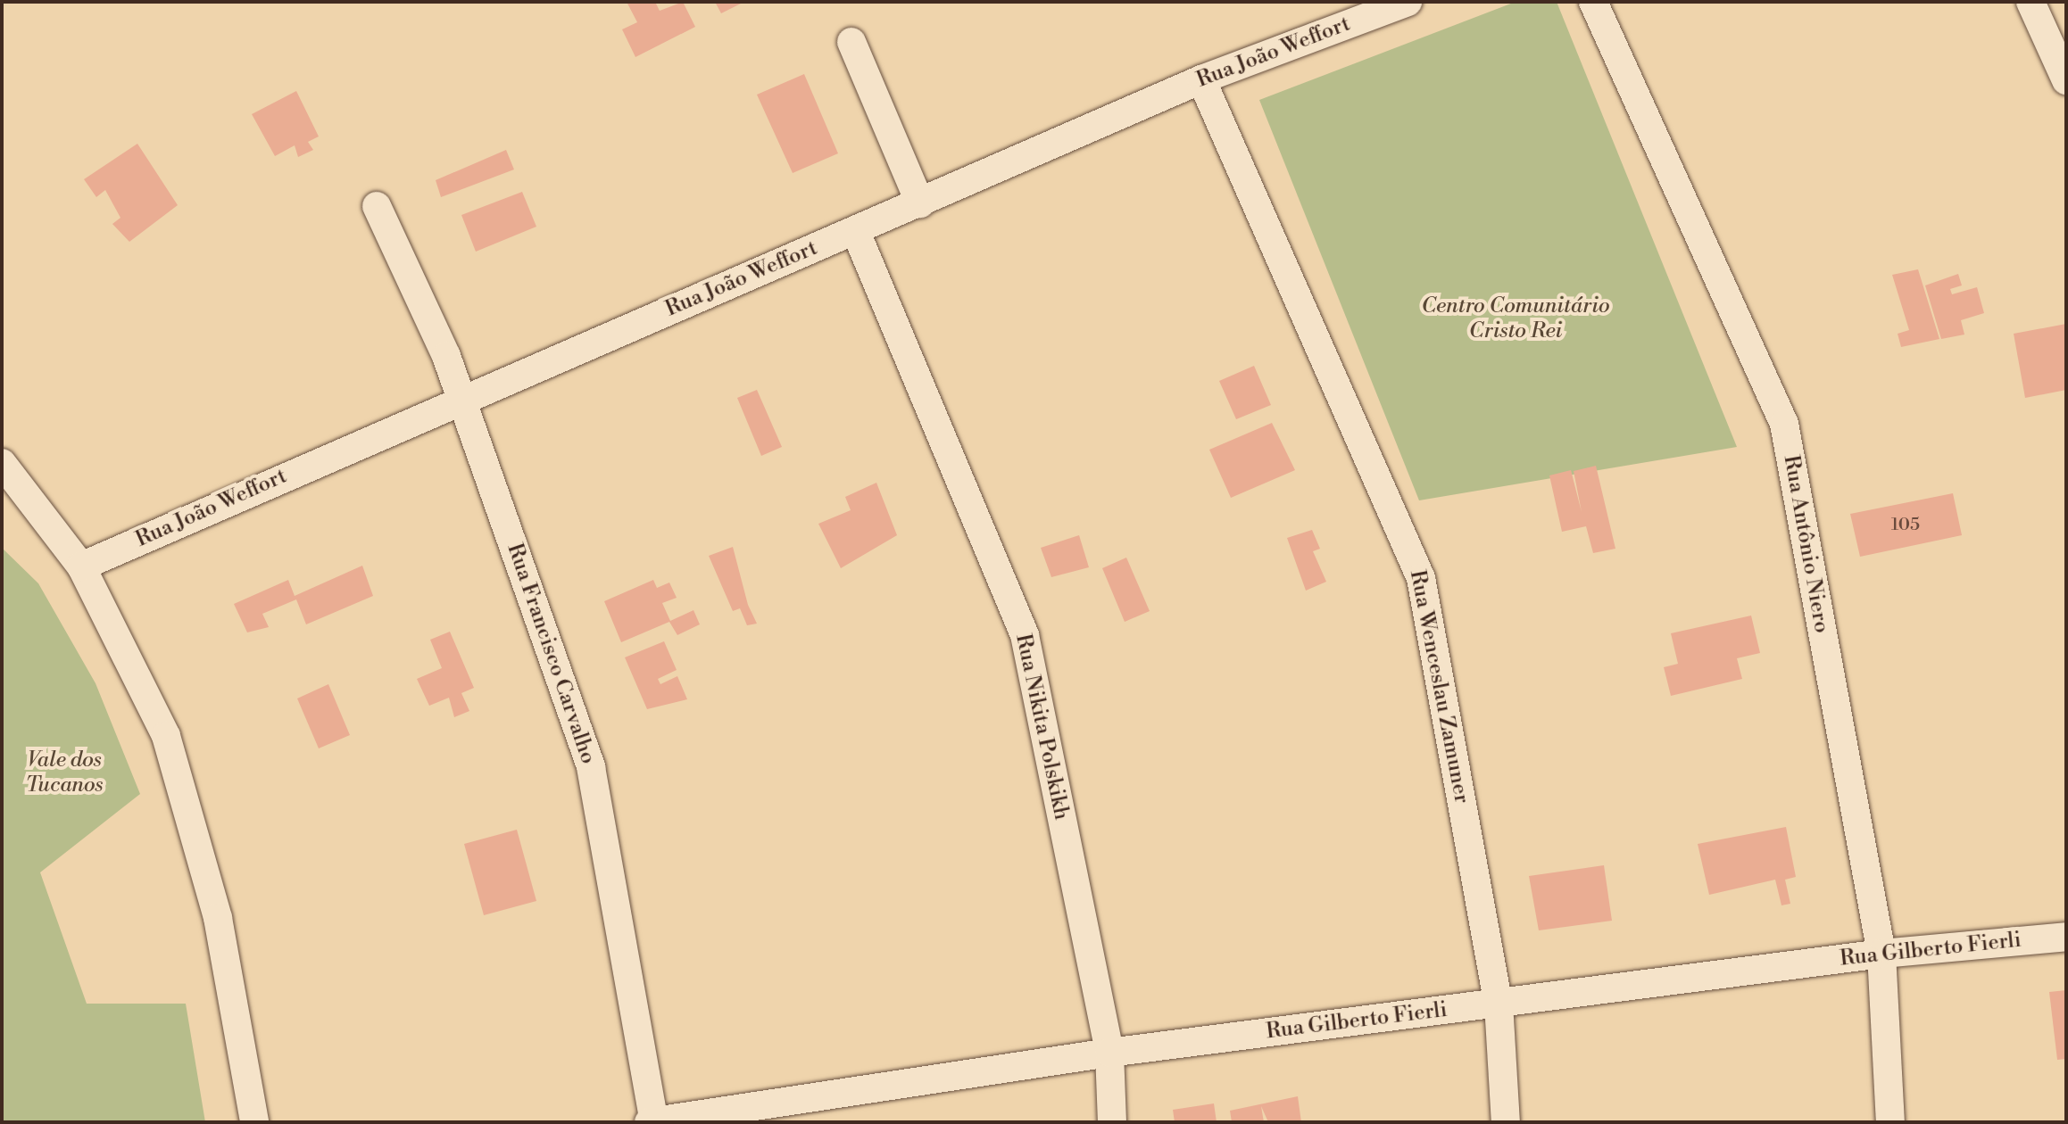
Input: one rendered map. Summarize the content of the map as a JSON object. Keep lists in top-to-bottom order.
{
  "streets": {
    "street": [
      "Rua João Weffort",
      "Rua Antônio Niero",
      "Rua Francisco Carvalho",
      "Rua Wenceslau Zamuner",
      "Rua Nikita Polskikh",
      "Rua Gilberto Fierli"
    ]
  },
  "crossings": [
    ["Rua João Weffort", "Rua Francisco Carvalho"],
    ["Rua João Weffort", "Rua Wenceslau Zamuner"],
    ["Rua João Weffort", "Rua Nikita Polskikh"],
    ["Rua Antônio Niero", "Rua Gilberto Fierli"],
    ["Rua Francisco Carvalho", "Rua Gilberto Fierli"],
    ["Rua Wenceslau Zamuner", "Rua Gilberto Fierli"],
    ["Rua Nikita Polskikh", "Rua Gilberto Fierli"]
  ],
  "parks": ["Centro Comunitário Cristo Rei", "Vale dos Tucanos"],
  "house_numbers": ["105"]
}
